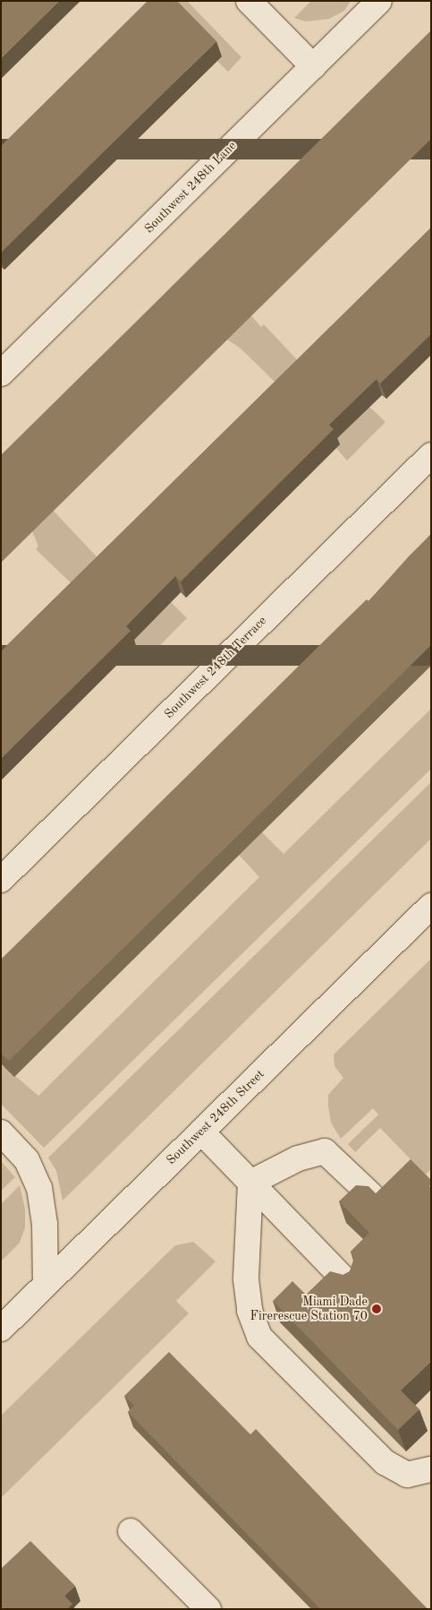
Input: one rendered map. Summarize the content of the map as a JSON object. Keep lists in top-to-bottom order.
{
  "streets": {
    "street": ["Southwest 248th Lane", "Southwest 248th Terrace", "Southwest 248th Street"]
  },
  "places": ["Miami Dade Firerescue Station 70"]
}
